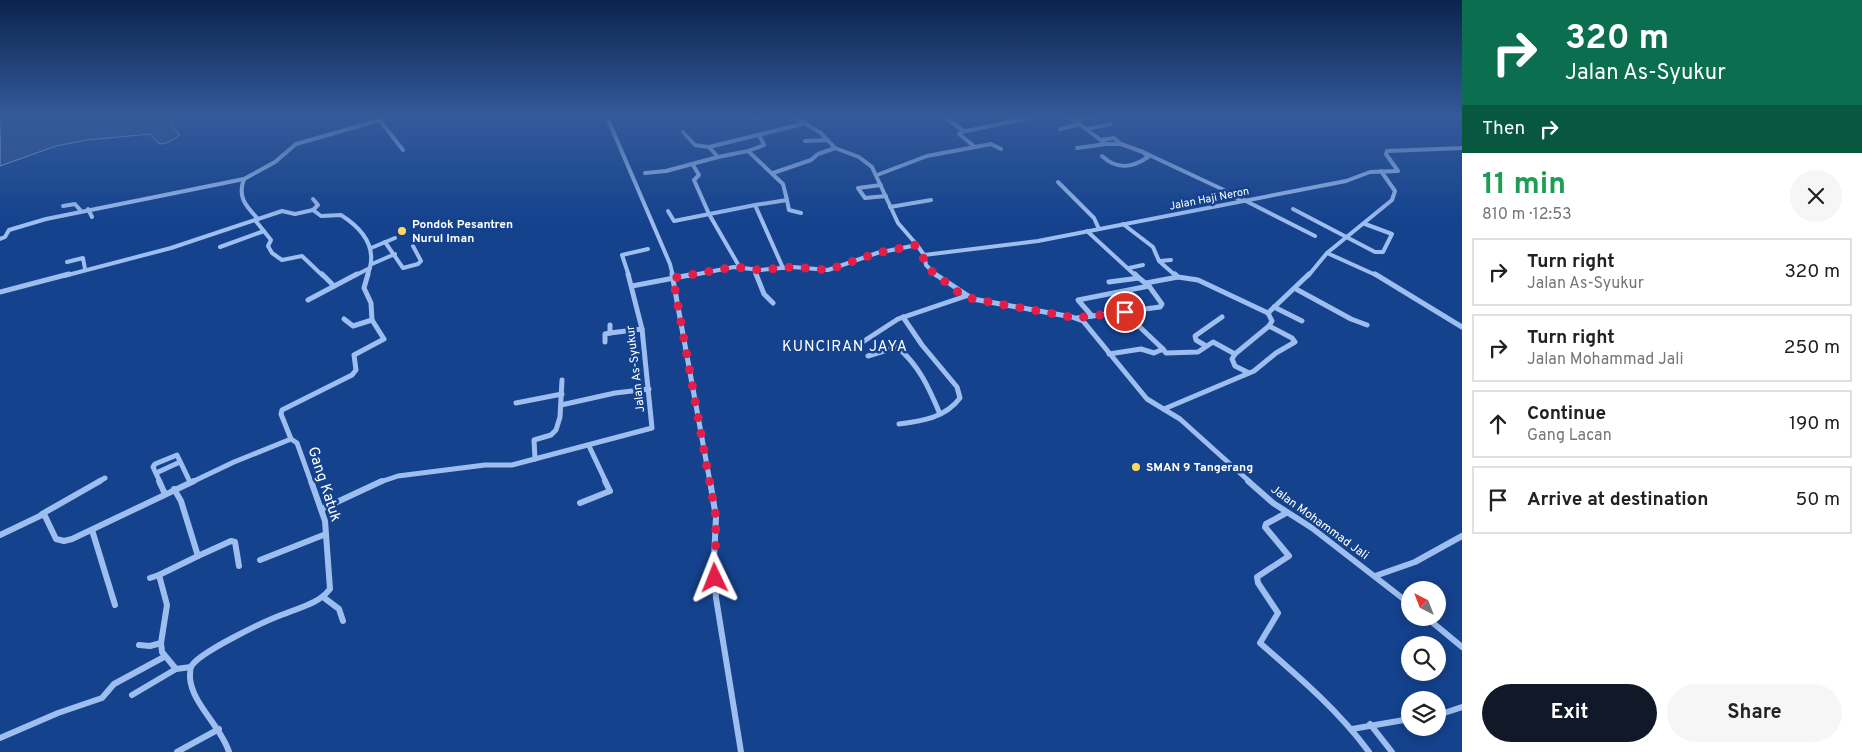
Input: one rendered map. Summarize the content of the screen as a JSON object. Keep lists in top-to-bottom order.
{
  "streets": {
    "street": [
      "Jalan Haji Neron",
      "Jalan As-Syukur",
      "Gang Katuk",
      "Jalan Mohammad Jali"
    ]
  },
  "crossings": [
    ["Jalan As-Syukur", "Gang Katuk"]
  ],
  "districts": ["KUNCIRAN JAYA"],
  "places": ["Pondok Pesantren Nurul Iman", "SMAN 9 Tangerang"],
  "north": "top left",
  "page": {
    "turn": ["320 m", "Jalan As-Syukur"],
    "then": "Then",
    "heading": ["11 min", "810 m · 12:53"],
    "list": [
      {
        "name": "Turn right",
        "note": "Jalan As-Syukur",
        "value": "320 m"
      },
      {
        "name": "Turn right",
        "note": "Jalan Mohammad Jali",
        "value": "250 m"
      },
      {
        "name": "Continue",
        "note": "Gang Lacan",
        "value": "190 m"
      },
      {
        "name": "Arrive at destination",
        "value": "50 m"
      }
    ],
    "buttons": ["Exit", "Share"]
  }
}
